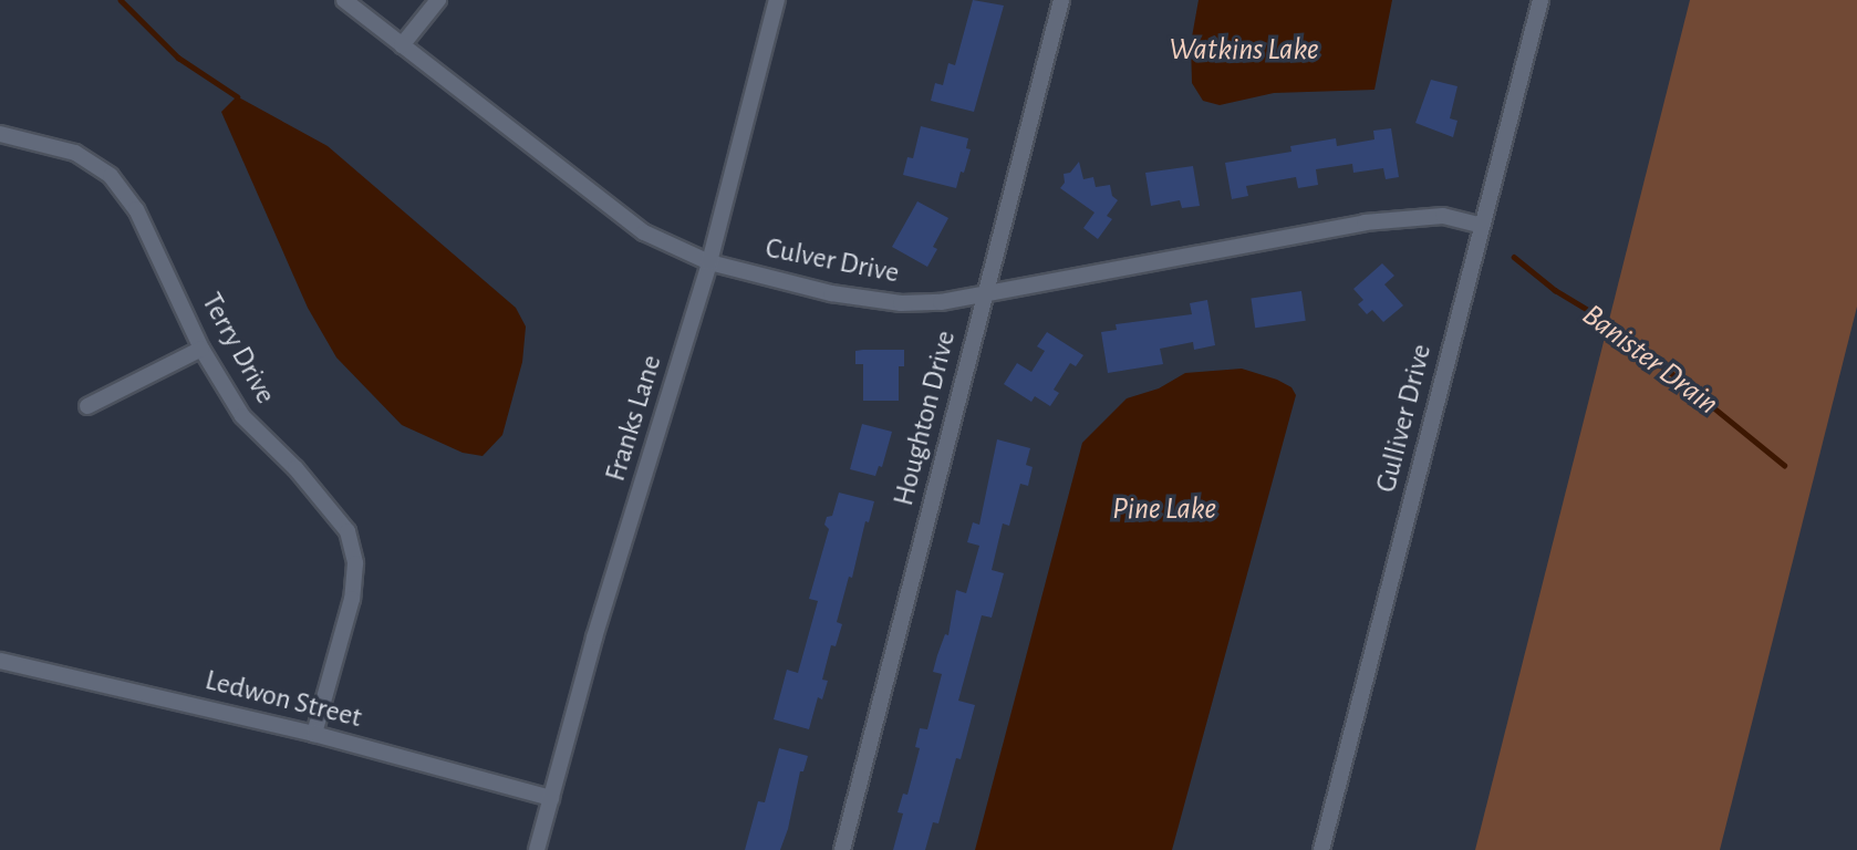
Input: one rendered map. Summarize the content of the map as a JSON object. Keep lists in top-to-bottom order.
{
  "streets": {
    "street": [
      "Culver Drive",
      "Terry Drive",
      "Franks Lane",
      "Houghton Drive",
      "Gulliver Drive",
      "Ledwon Street"
    ]
  },
  "crossings": [
    ["Culver Drive", "Franks Lane"],
    ["Culver Drive", "Houghton Drive"],
    ["Culver Drive", "Gulliver Drive"],
    ["Terry Drive", "Ledwon Street"],
    ["Franks Lane", "Ledwon Street"]
  ],
  "water": ["Watkins Lake", "Banister Drain", "Pine Lake"]
}
